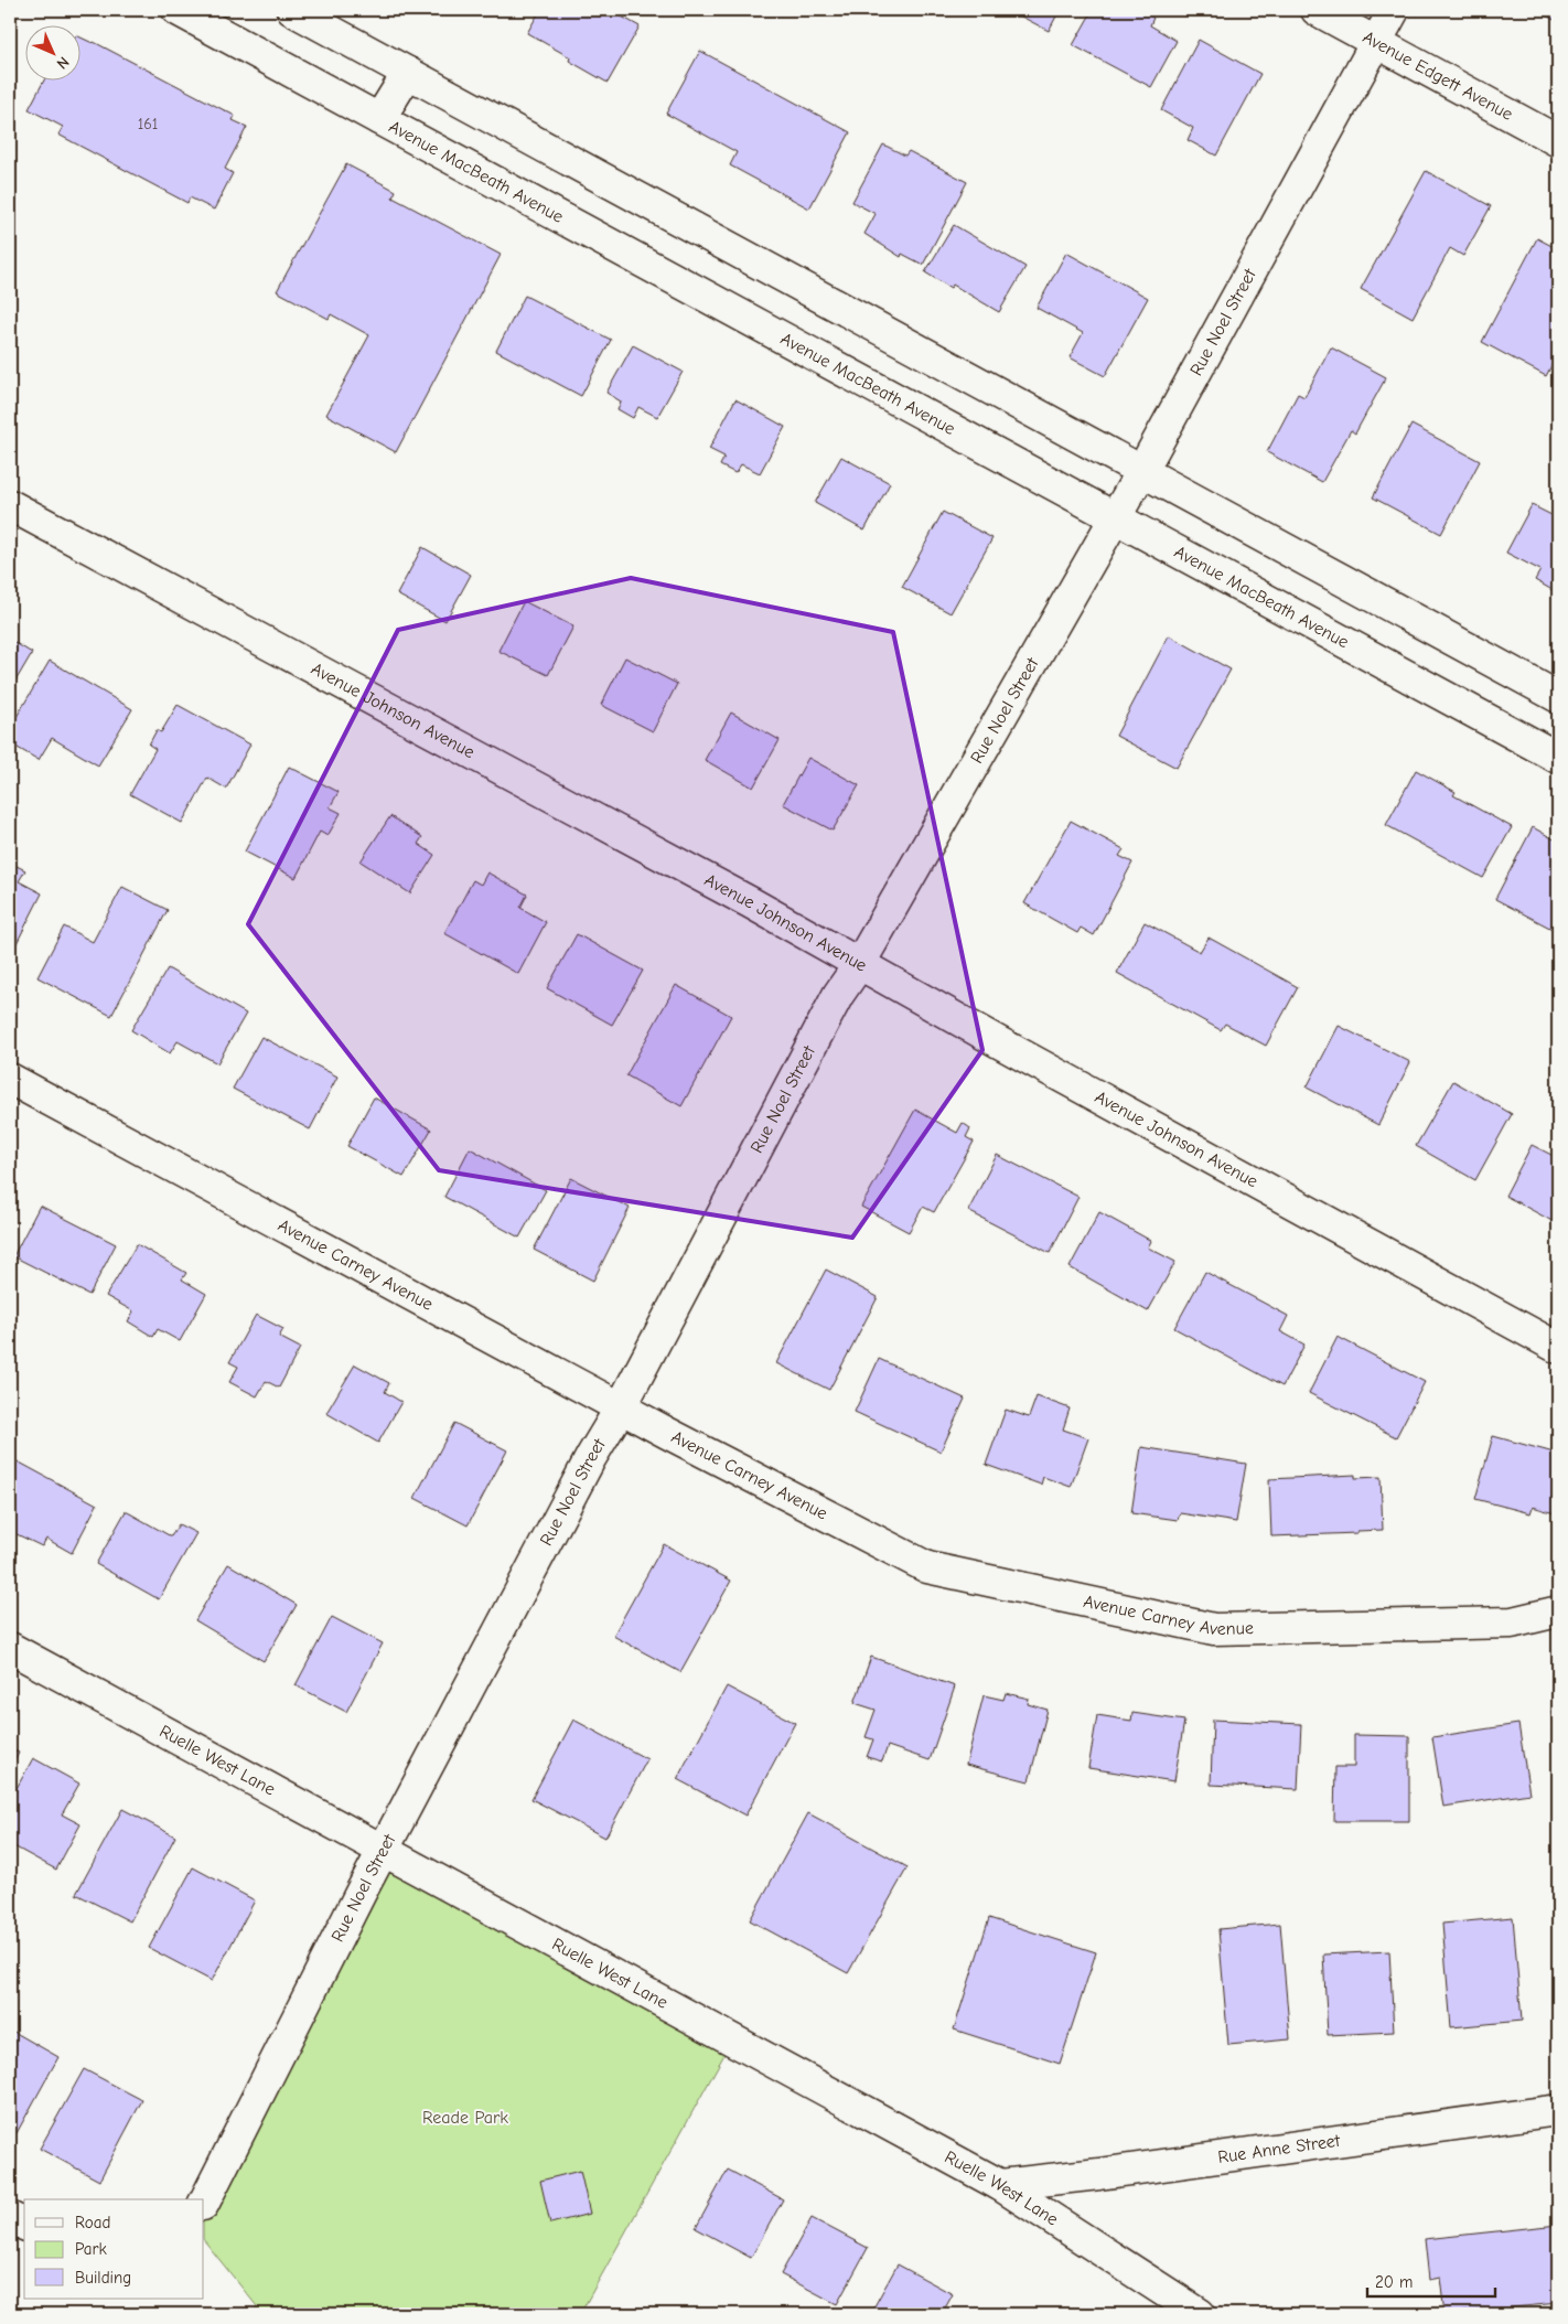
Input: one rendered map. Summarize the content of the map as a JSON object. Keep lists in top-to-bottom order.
{
  "streets": {
    "street": [
      "Avenue Edgett Avenue",
      "Avenue MacBeath Avenue",
      "Rue Noel Street",
      "Avenue Johnson Avenue",
      "Avenue Carney Avenue",
      "Ruelle West Lane",
      "Rue Anne Street"
    ]
  },
  "crossings": [
    ["Avenue Edgett Avenue", "Rue Noel Street"],
    ["Avenue MacBeath Avenue", "Rue Noel Street"],
    ["Rue Noel Street", "Avenue Johnson Avenue"],
    ["Rue Noel Street", "Avenue Carney Avenue"],
    ["Rue Noel Street", "Ruelle West Lane"],
    ["Ruelle West Lane", "Rue Anne Street"]
  ],
  "parks": ["Reade Park"],
  "house_numbers": ["161"],
  "legend": ["Road", "Park", "Building"],
  "scale_bar": "20 m",
  "north": "bottom right"
}
